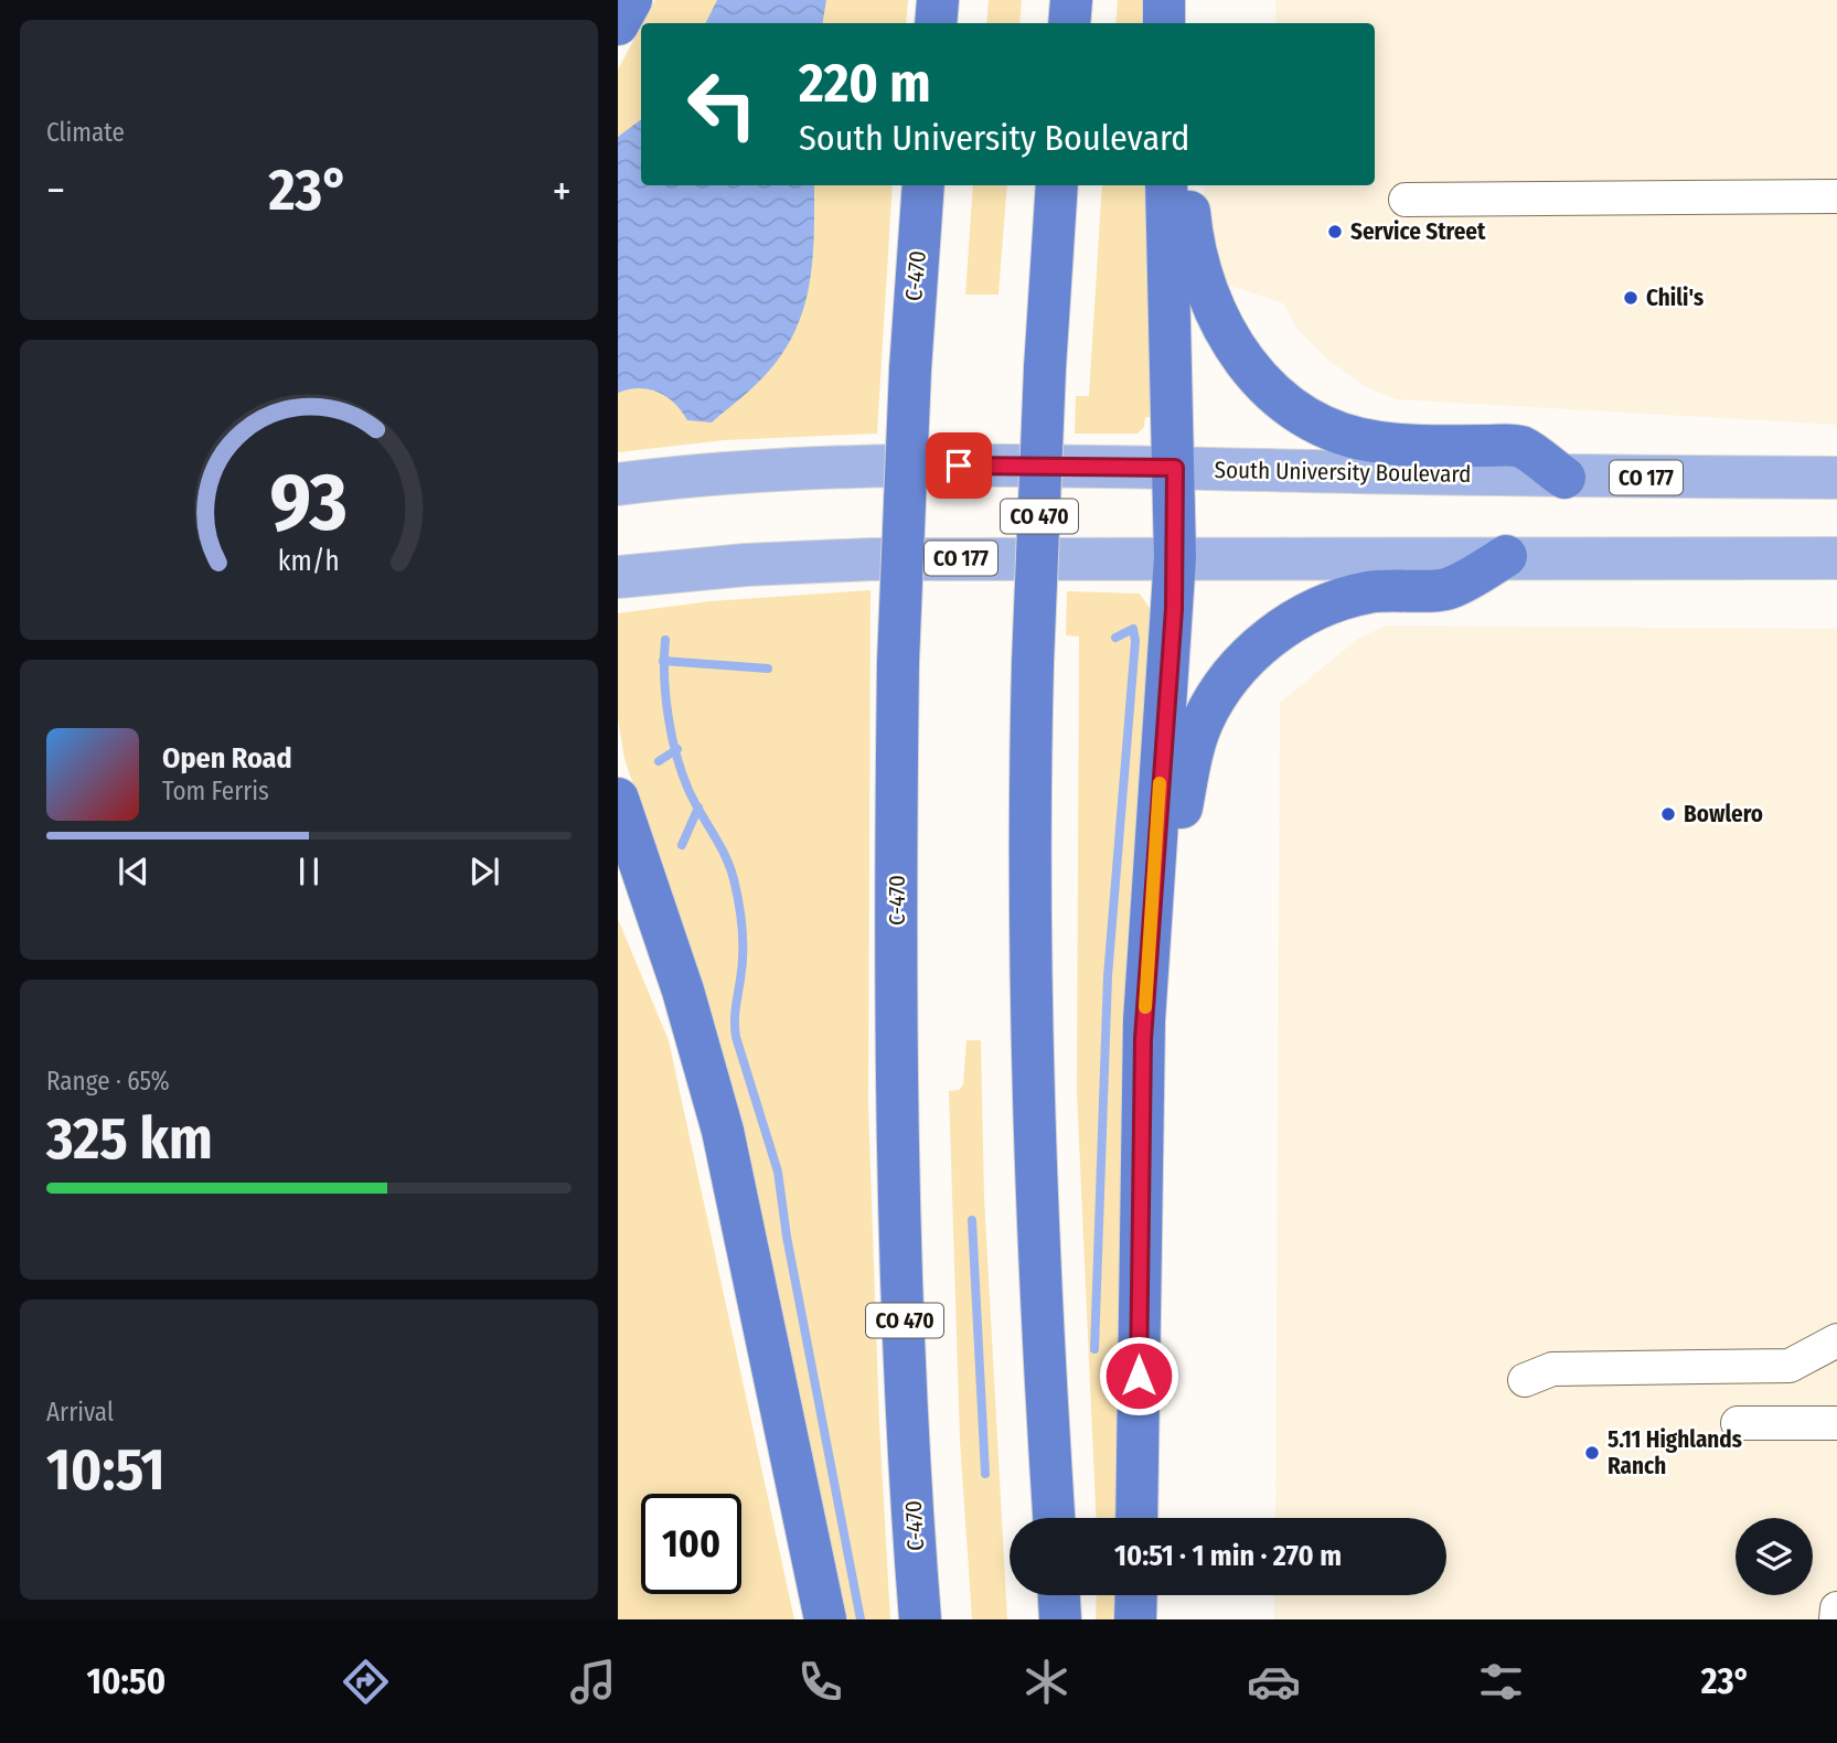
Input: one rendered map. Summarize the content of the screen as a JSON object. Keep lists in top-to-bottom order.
{
  "streets": {
    "highway": ["C-470", "CO 470"],
    "main road": ["South University Boulevard", "CO 177"]
  },
  "places": [
    "Service Street",
    "Chili's",
    "Bowlero",
    "5.11 Highlands Ranch"
  ],
  "page": {
    "tile": [
      "Climate",
      ["Range · 65%", "325 km"],
      ["Arrival", "10:51"]
    ],
    "turn": ["220 m", "South University Boulevard"],
    "heat": ["−", "23°", "+"],
    "song": ["Open Road", "Tom Ferris"],
    "limit": "100",
    "trip": "10:51 · 1 min · 270 m",
    "tabs": ["10:50", "23°"],
    "gauge": ["93", "km/h"]
  }
}
